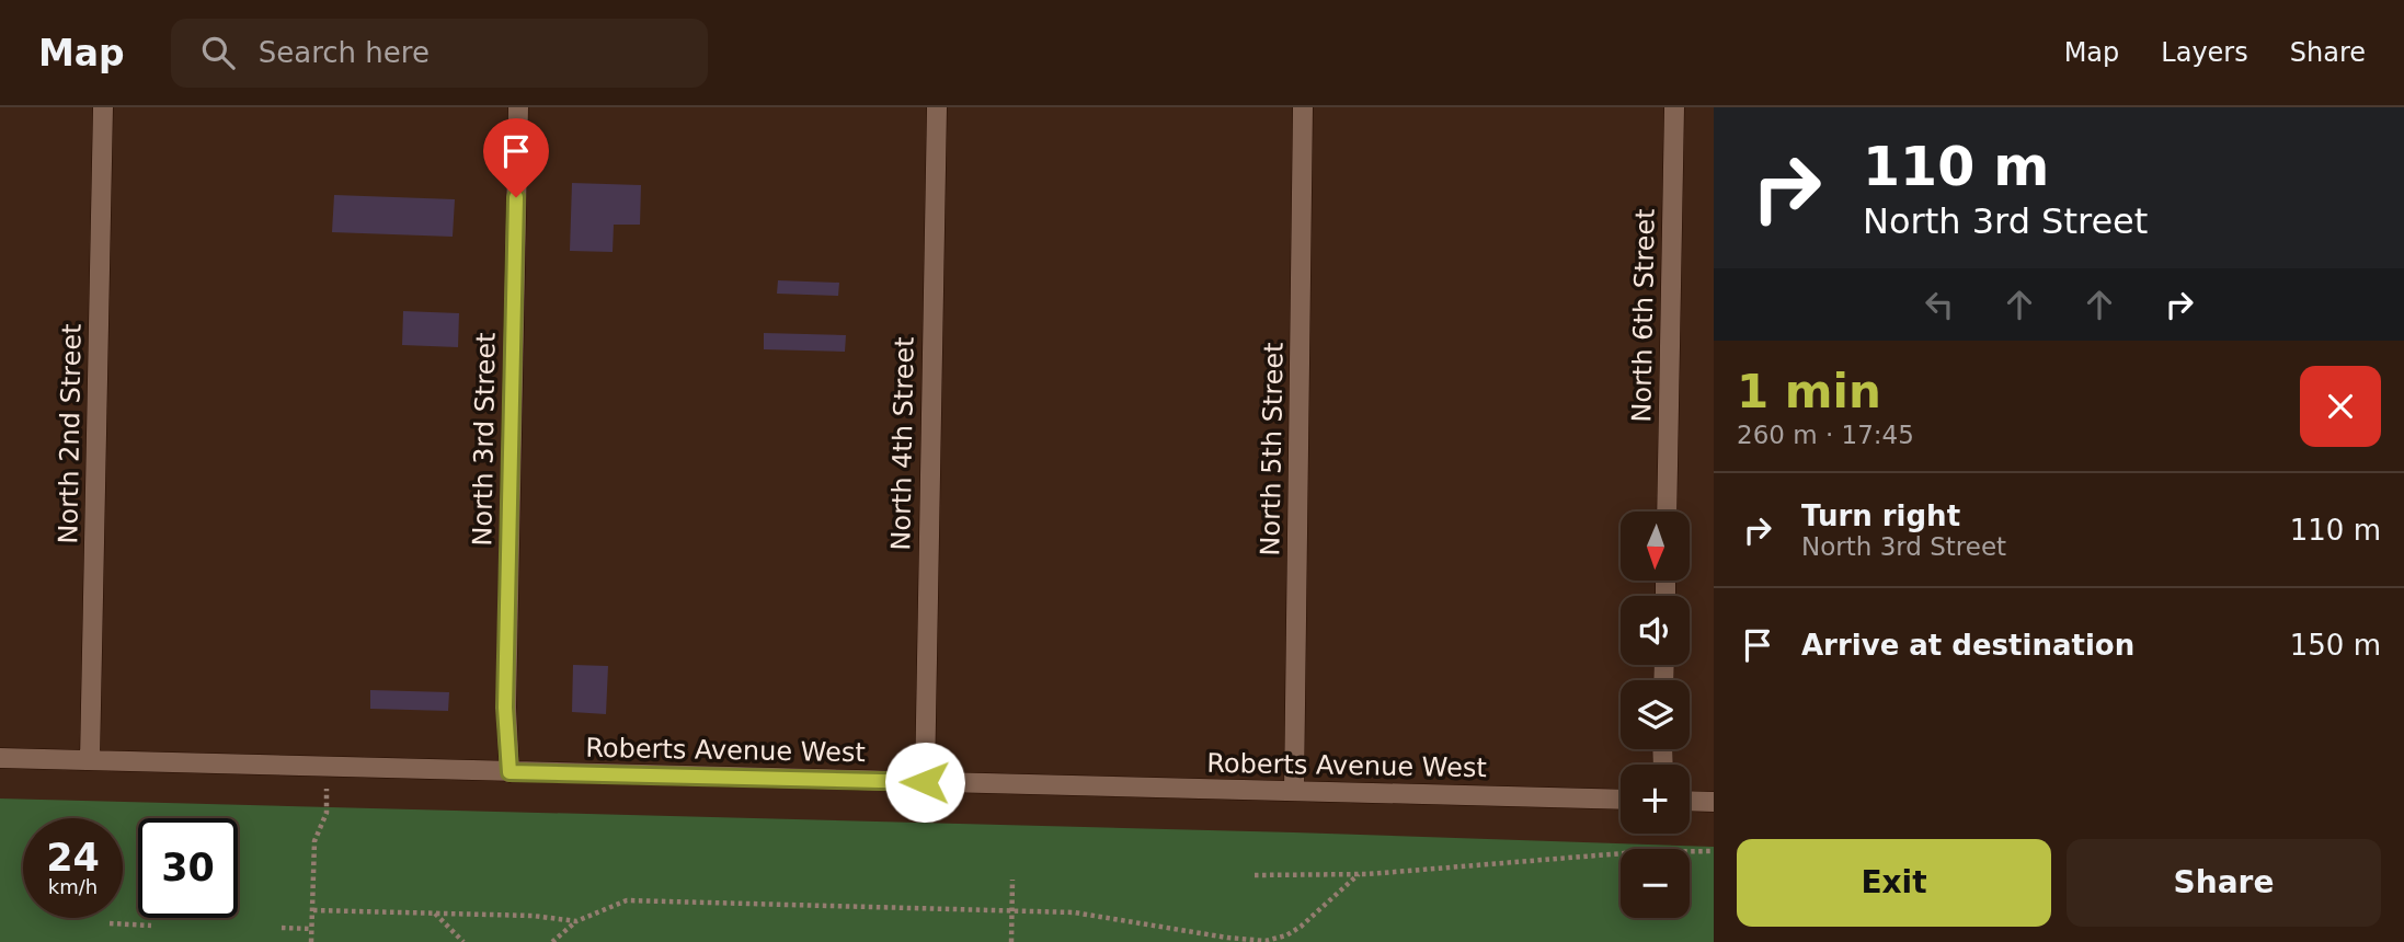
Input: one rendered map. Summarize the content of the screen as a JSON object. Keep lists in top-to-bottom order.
{
  "streets": {
    "street": [
      "North 6th Street",
      "North 2nd Street",
      "North 3rd Street",
      "North 4th Street",
      "North 5th Street",
      "Roberts Avenue West"
    ]
  },
  "crossings": [
    ["North 2nd Street", "Roberts Avenue West"],
    ["North 3rd Street", "Roberts Avenue West"],
    ["North 4th Street", "Roberts Avenue West"],
    ["North 5th Street", "Roberts Avenue West"]
  ],
  "north": "bottom",
  "page": {
    "header": "Map",
    "search": "Search here",
    "nav": ["Map", "Layers", "Share"],
    "turn": ["110 m", "North 3rd Street"],
    "heading": ["1 min", "260 m · 17:45"],
    "list": [
      {
        "name": "Turn right",
        "note": "North 3rd Street",
        "value": "110 m"
      },
      {
        "name": "Arrive at destination",
        "value": "150 m"
      }
    ],
    "map_buttons": ["+", "−"],
    "speed": "24 km/h",
    "limit": "30",
    "buttons": ["Exit", "Share"]
  }
}
